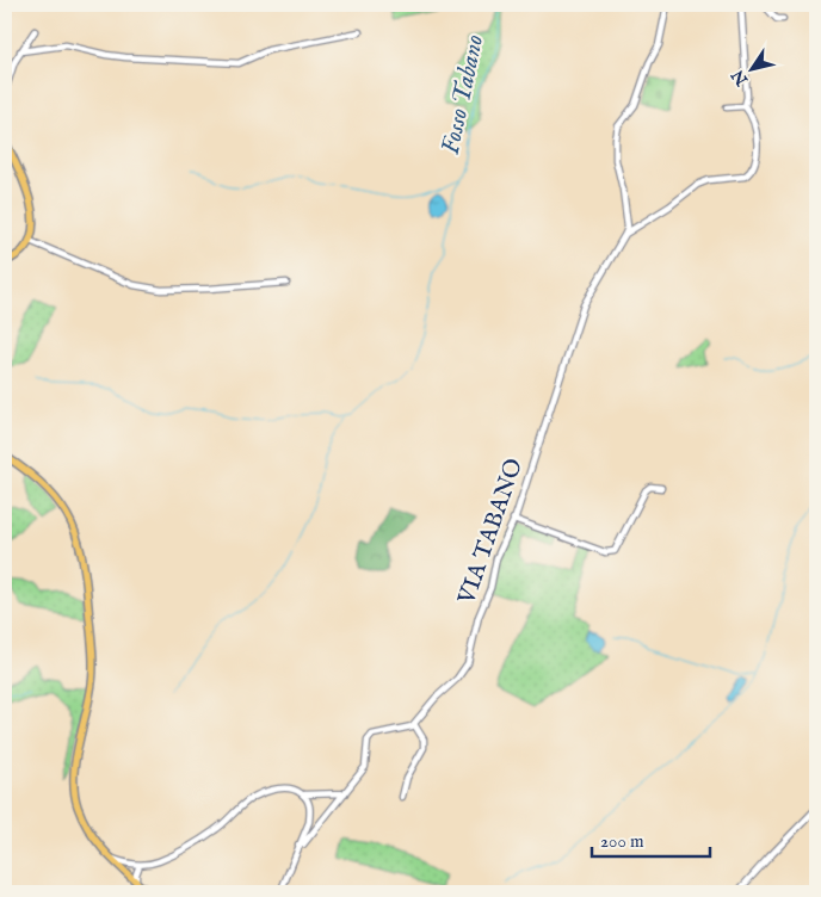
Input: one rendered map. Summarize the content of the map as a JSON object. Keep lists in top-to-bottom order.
{
  "streets": {
    "street": ["VIA TABANO"]
  },
  "water": ["Fosso Tabano"],
  "scale_bar": "200 m",
  "north": "bottom left"
}
